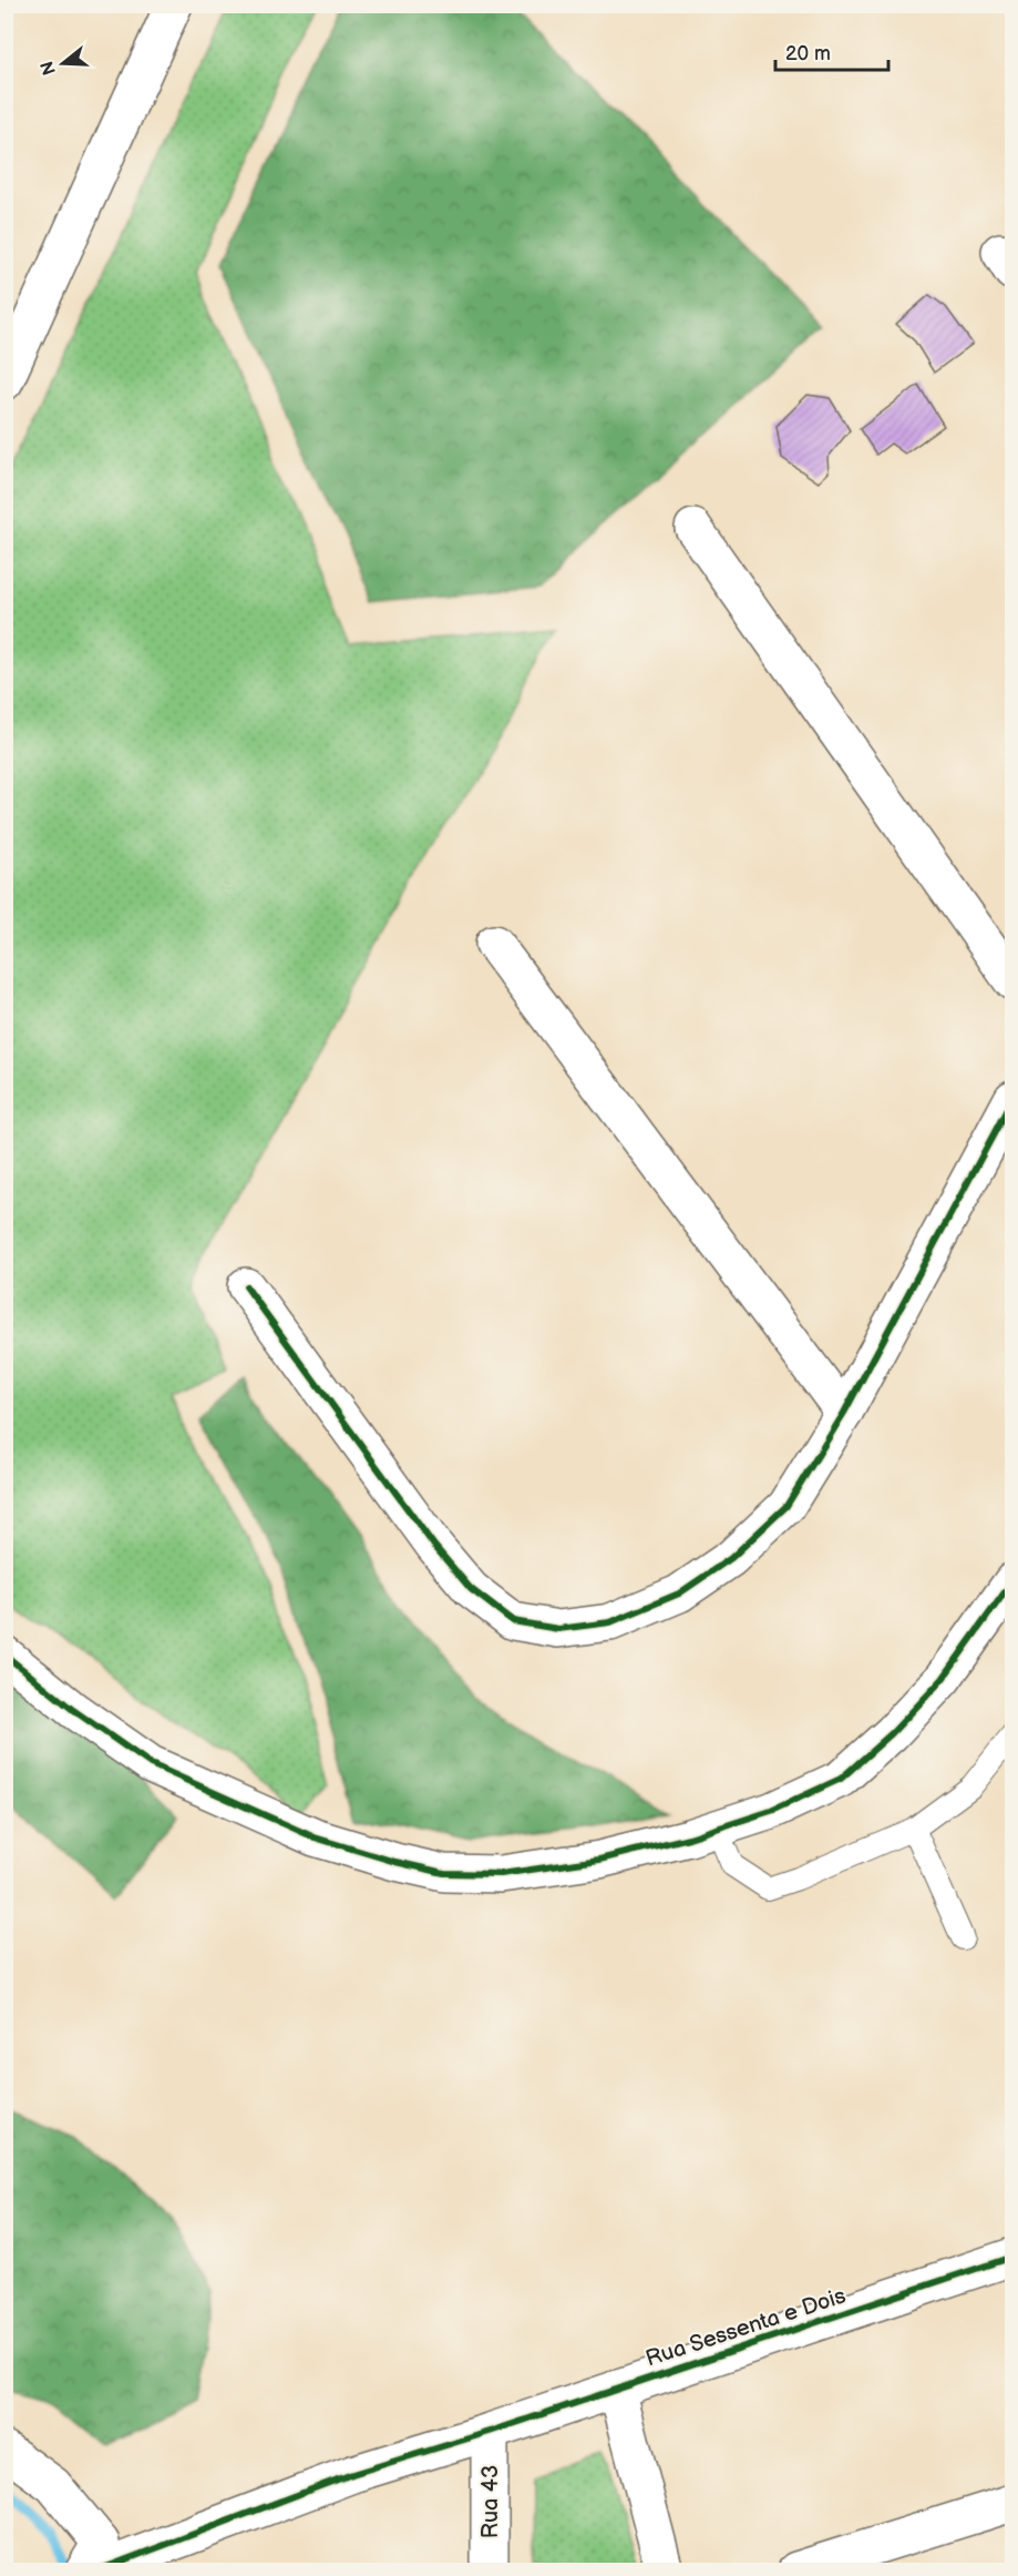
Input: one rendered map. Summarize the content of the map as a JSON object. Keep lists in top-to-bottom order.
{
  "streets": {
    "street": ["Rua Sessenta e Dois", "Rua 43"]
  },
  "crossings": [
    ["Rua Sessenta e Dois", "Rua 43"]
  ],
  "scale_bar": "20 m",
  "north": "left"
}
